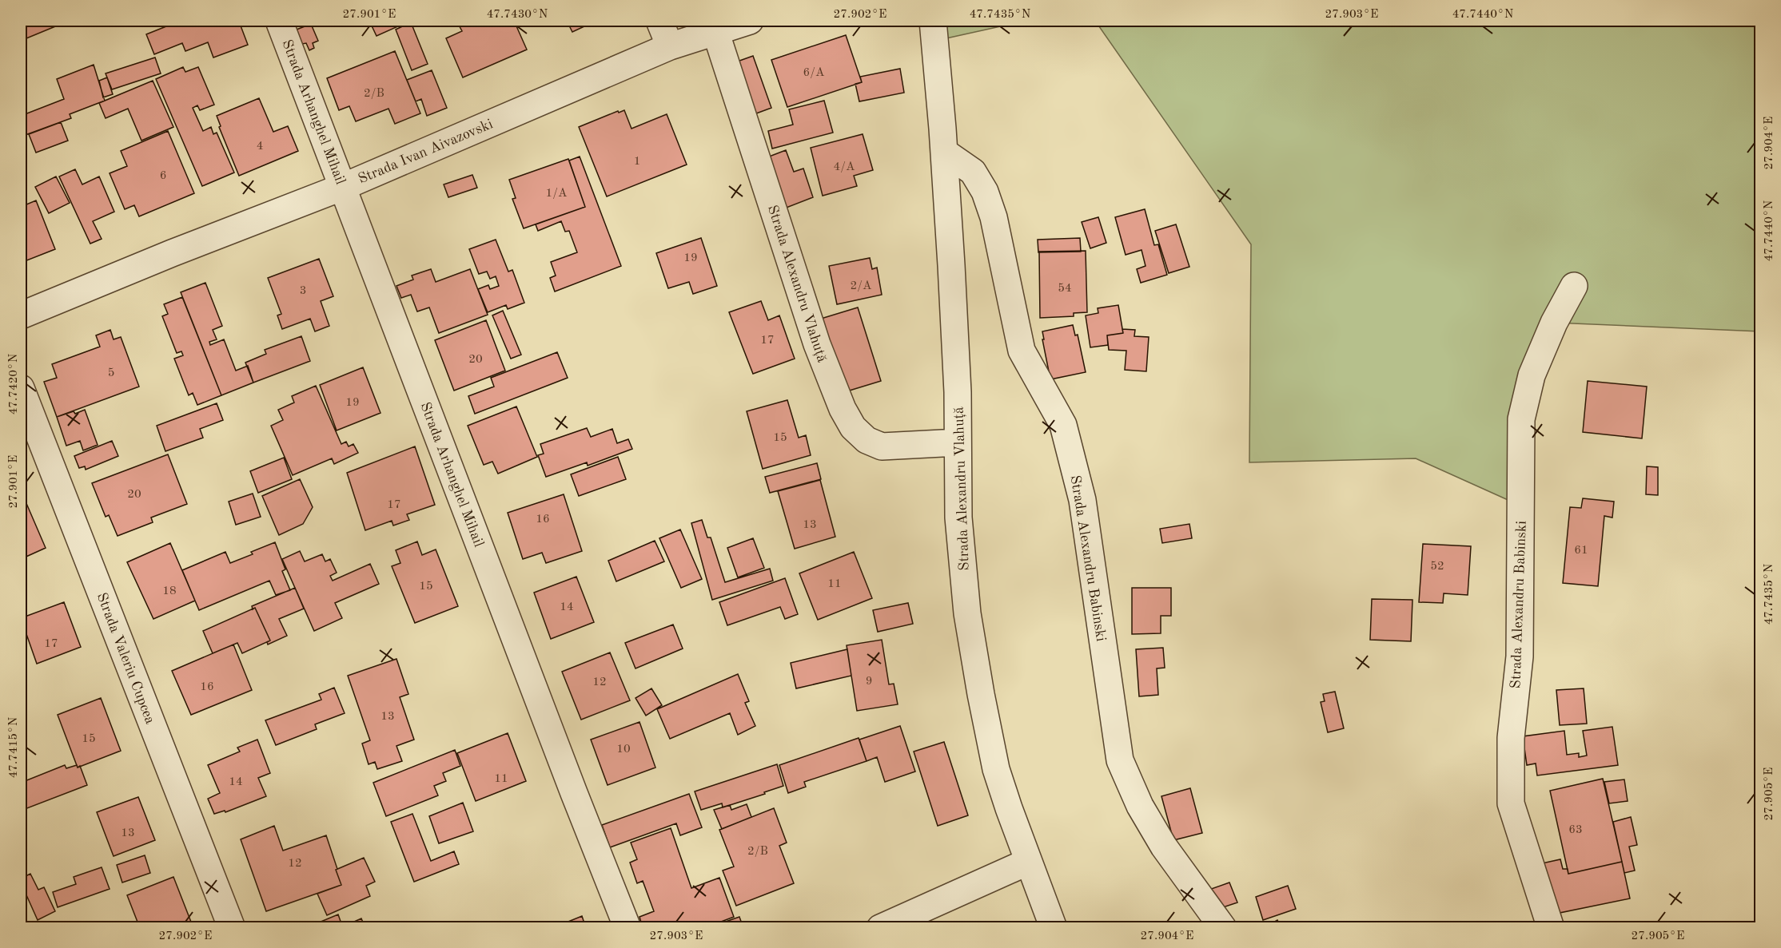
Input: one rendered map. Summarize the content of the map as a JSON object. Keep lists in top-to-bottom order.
{
  "streets": {
    "street": [
      "Strada Arhanghel Mihail",
      "Strada Ivan Aivazovski",
      "Strada Alexandru Vlahuță",
      "Strada Аlexandru Vlahuță",
      "Strada Alexandru Babinski",
      "Strada Valeriu Cupcea"
    ]
  },
  "crossings": [
    ["Strada Arhanghel Mihail", "Strada Ivan Aivazovski"],
    ["Strada Ivan Aivazovski", "Strada Alexandru Vlahuță"],
    ["Strada Alexandru Vlahuță", "Strada Аlexandru Vlahuță"],
    ["Strada Аlexandru Vlahuță", "Strada Alexandru Babinski"]
  ],
  "house_numbers": [
    "6/A",
    "2/B",
    "4",
    "1",
    "4/A",
    "6",
    "1/A",
    "19",
    "2/A",
    "54",
    "3",
    "17",
    "20",
    "5",
    "19",
    "15",
    "20",
    "17",
    "16",
    "13",
    "61",
    "52",
    "11",
    "15",
    "18",
    "14",
    "17",
    "9",
    "12",
    "16",
    "13",
    "15",
    "10",
    "11",
    "14",
    "63",
    "13",
    "2/B",
    "12"
  ],
  "coordinates": [
    "27.901°E",
    "47.7430°N",
    "27.902°E",
    "47.7435°N",
    "27.903°E",
    "47.7440°N",
    "27.904°E",
    "47.7420°N",
    "47.7415°N",
    "27.905°E"
  ]
}
